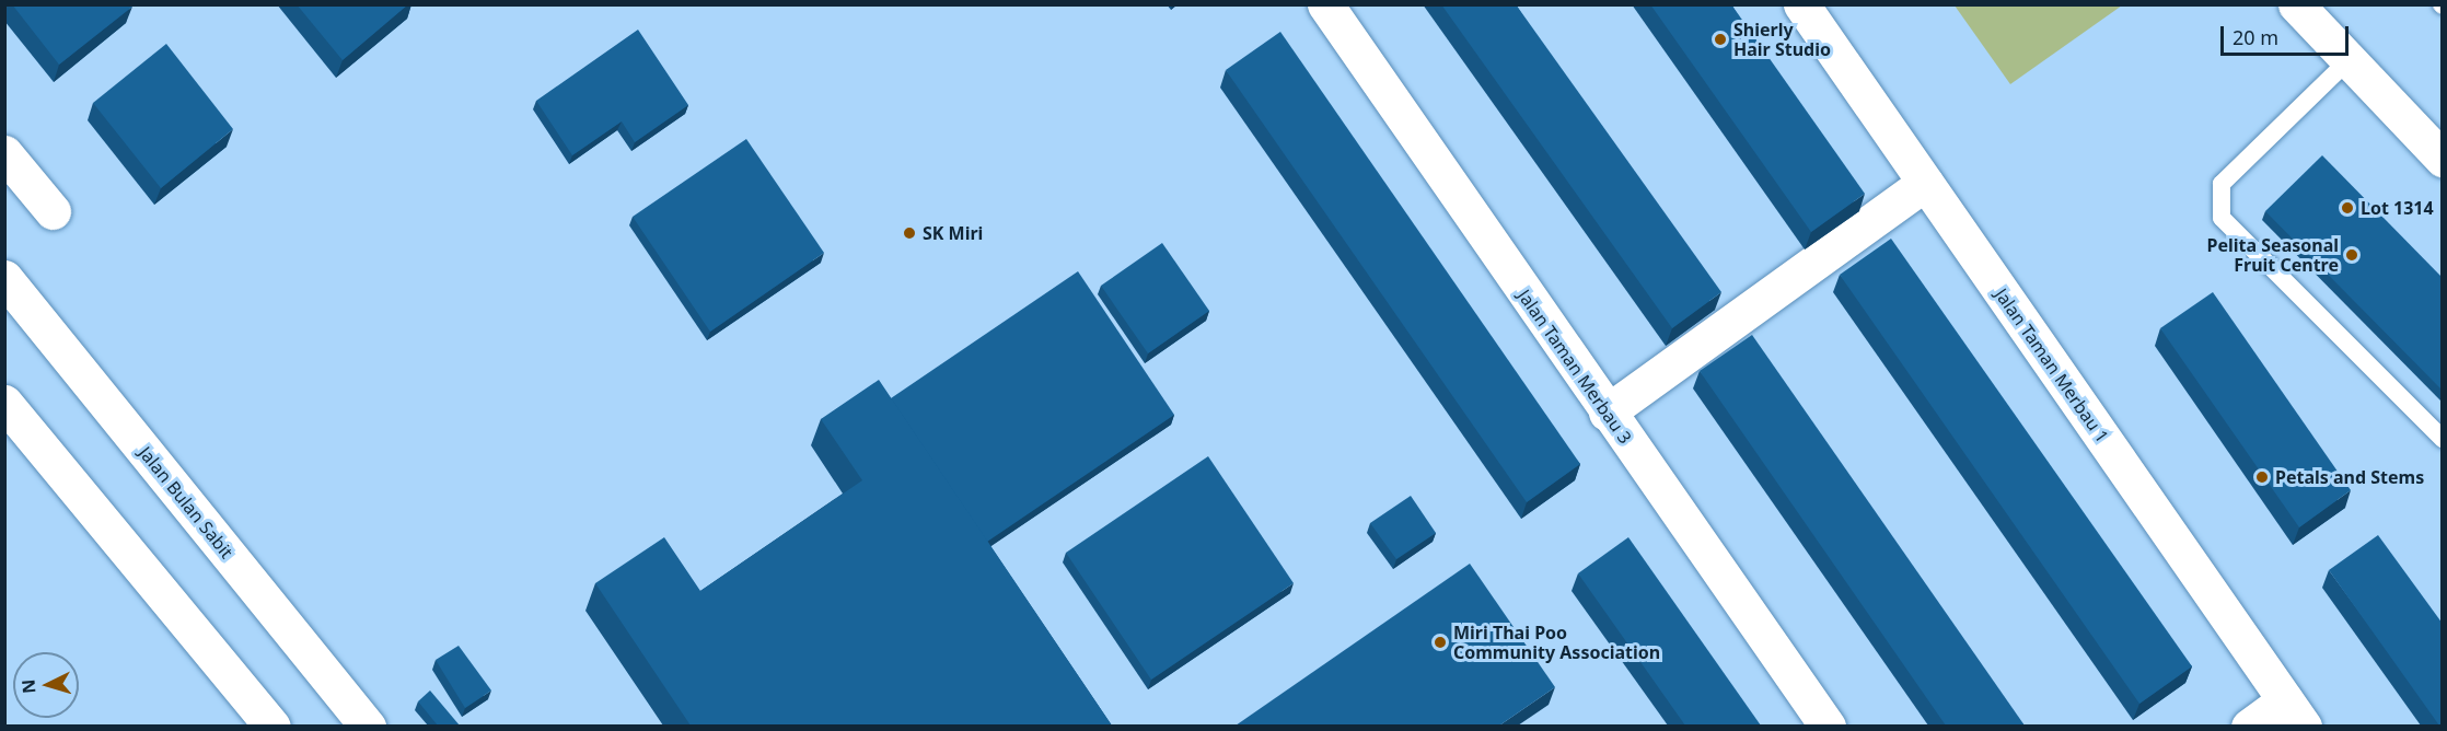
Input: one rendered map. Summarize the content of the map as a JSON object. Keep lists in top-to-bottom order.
{
  "streets": {
    "street": ["Jalan Taman Merbau 1", "Jalan Taman Merbau 3", "Jalan Bulan Sabit"]
  },
  "places": [
    "Shierly Hair Studio",
    "Lot 1314",
    "SK Miri",
    "Pelita Seasonal Fruit Centre",
    "Petals and Stems",
    "Miri Thai Poo Community Association"
  ],
  "scale_bar": "20 m",
  "north": "left"
}
